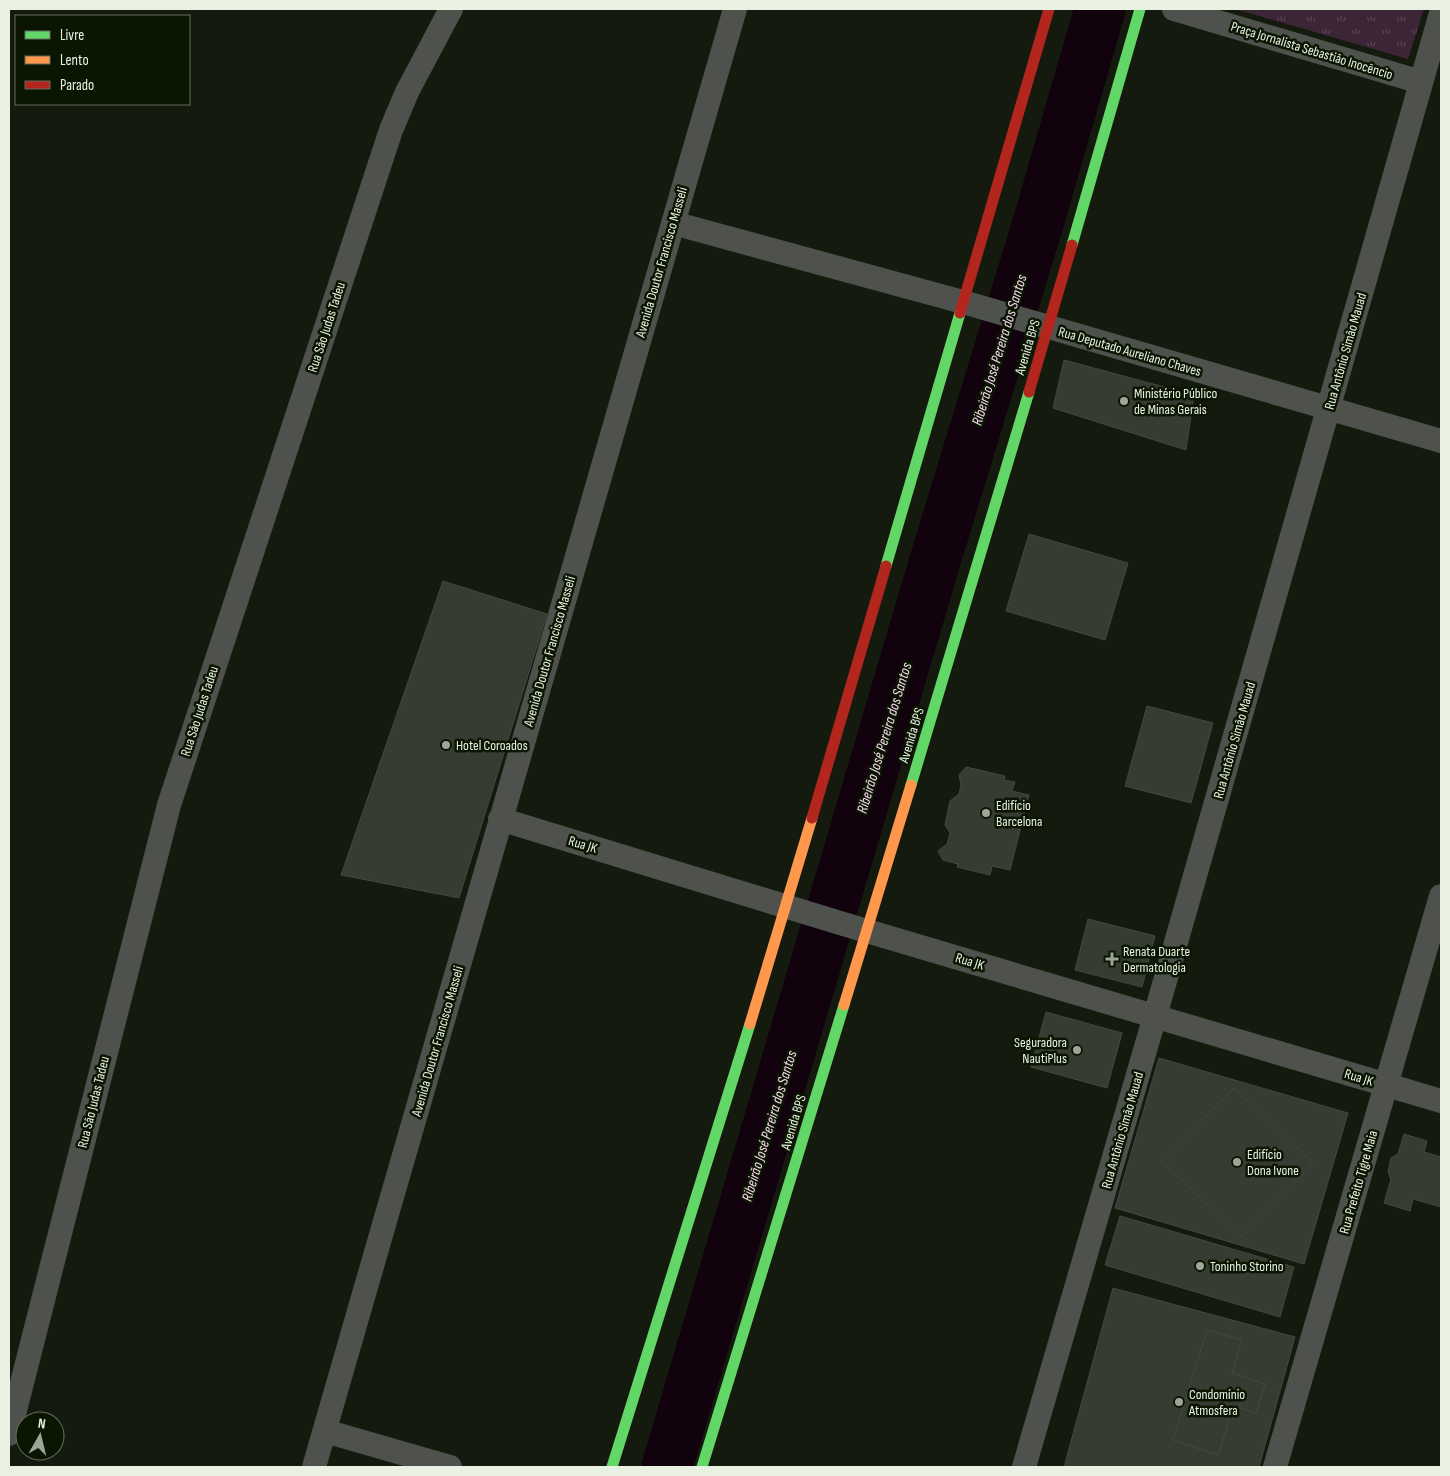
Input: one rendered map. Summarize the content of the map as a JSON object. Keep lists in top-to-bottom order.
{
  "streets": {
    "main road": ["Avenida BPS"],
    "street": [
      "Praça Jornalista Sebastião Inocêncio",
      "Avenida Doutor Francisco Masseli",
      "Rua São Judas Tadeu",
      "Rua Deputado Aureliano Chaves",
      "Rua Antônio Simão Mauad",
      "Rua JK",
      "Rua Prefeito Tigre Maia"
    ]
  },
  "crossings": [
    ["Praça Jornalista Sebastião Inocêncio", "Rua Antônio Simão Mauad"],
    ["Avenida Doutor Francisco Masseli", "Rua Deputado Aureliano Chaves"],
    ["Avenida Doutor Francisco Masseli", "Rua JK"],
    ["Avenida BPS", "Rua Deputado Aureliano Chaves"],
    ["Avenida BPS", "Rua JK"],
    ["Rua Deputado Aureliano Chaves", "Rua Antônio Simão Mauad"],
    ["Rua Antônio Simão Mauad", "Rua JK"],
    ["Rua JK", "Rua Prefeito Tigre Maia"]
  ],
  "water": ["Ribeirão José Pereira dos Santos"],
  "places": {
    "other": [
      "Ministério Público de Minas Gerais",
      "Hotel Coroados",
      "Edifício Barcelona",
      "Seguradora NautiPlus",
      "Edifício Dona Ivone",
      "Toninho Storino",
      "Condomínio Atmosfera"
    ],
    "health": ["Renata Duarte Dermatologia"]
  },
  "legend": ["Livre", "Lento", "Parado"],
  "north": "top"
}
